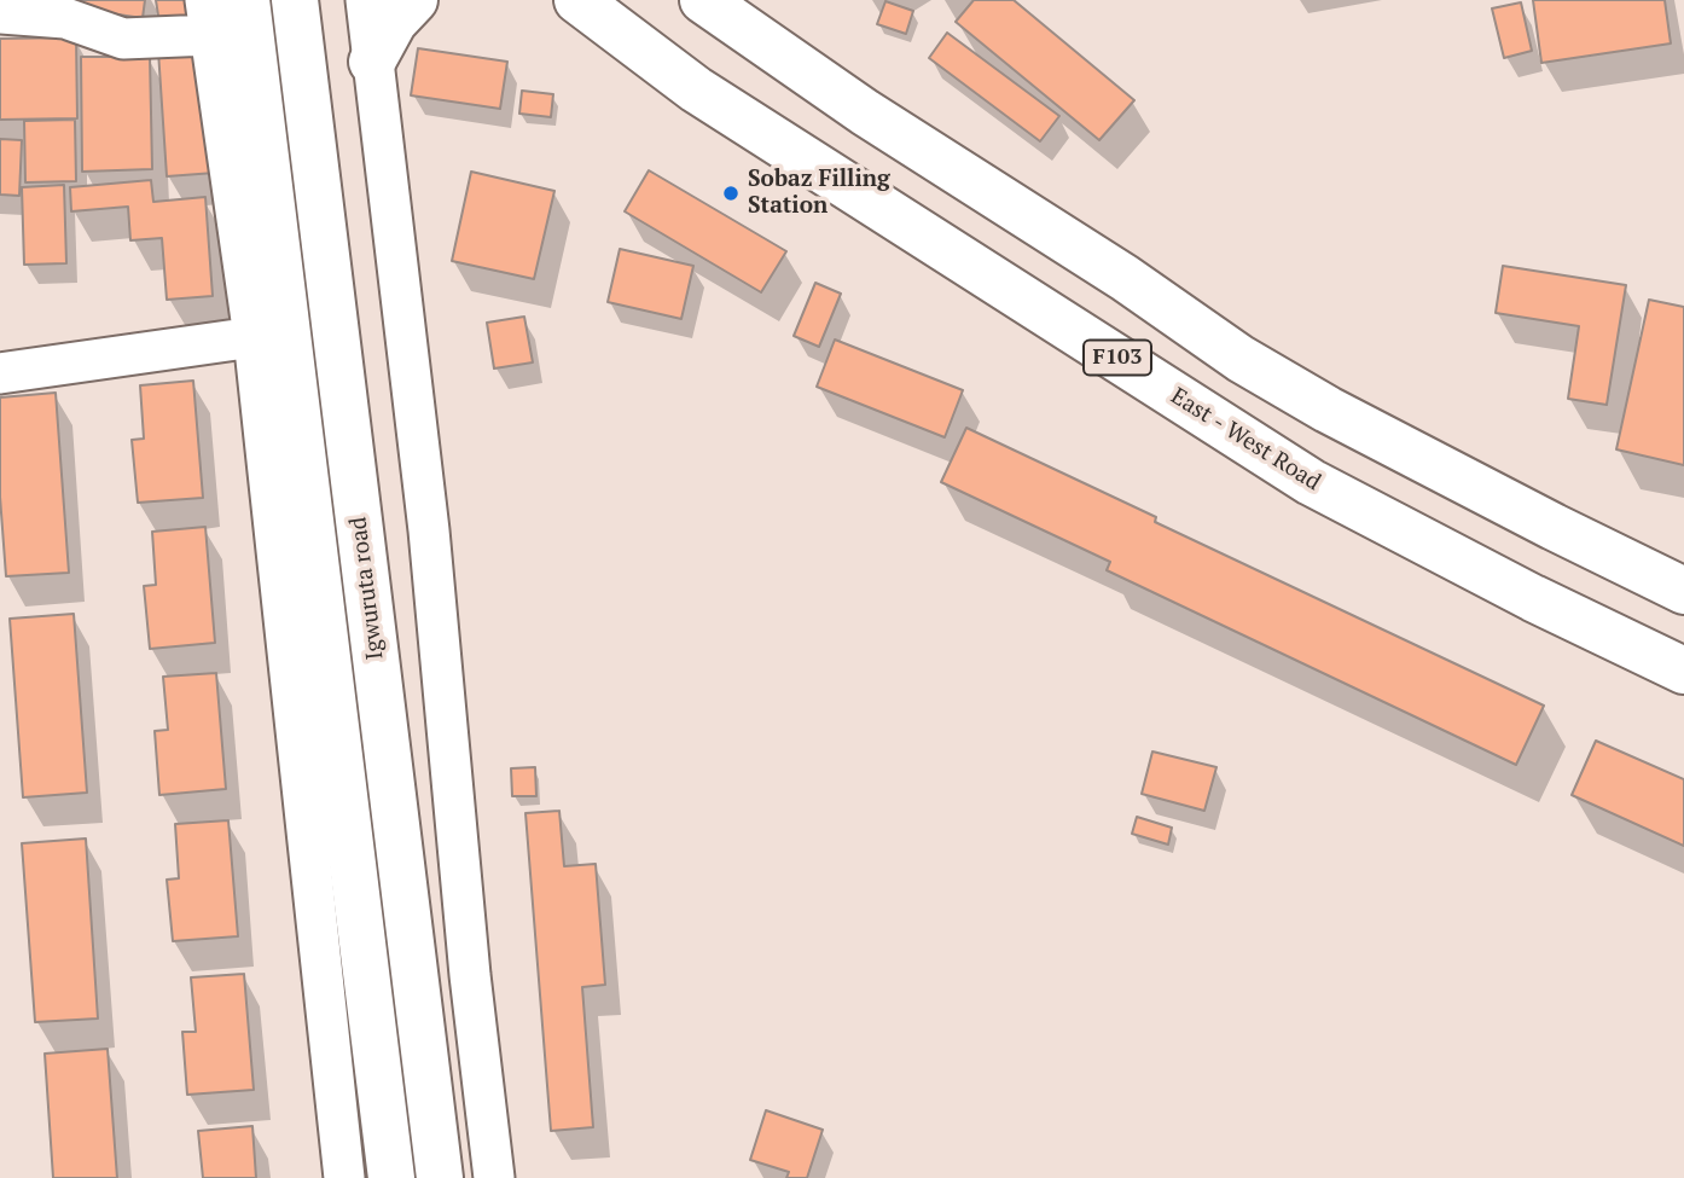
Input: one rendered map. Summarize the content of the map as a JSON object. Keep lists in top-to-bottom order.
{
  "streets": {
    "main road": ["F103", "East - West Road", "Igwuruta road"]
  },
  "places": ["Sobaz Filling Station"]
}
